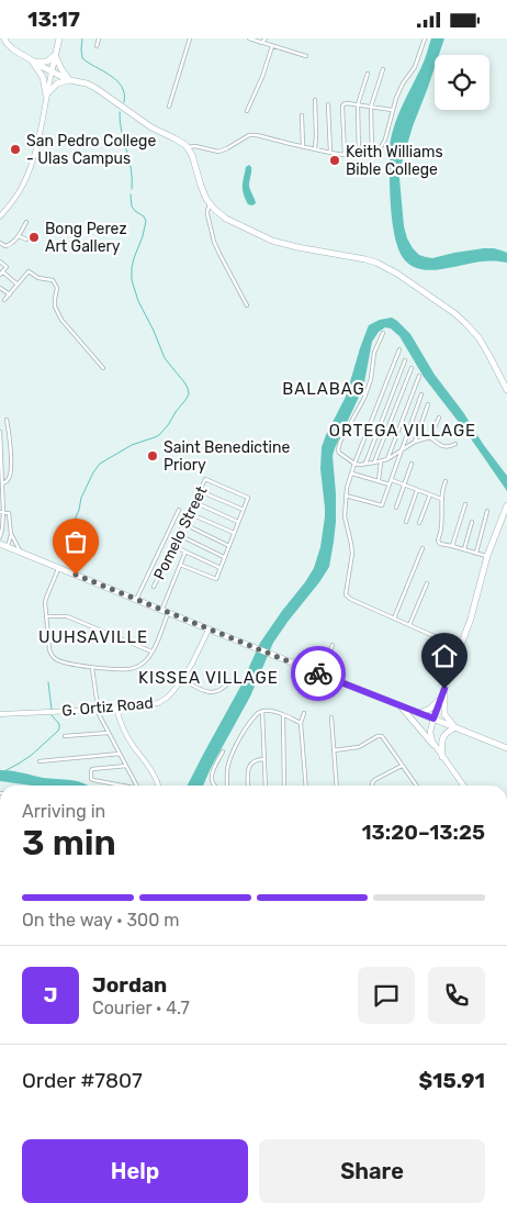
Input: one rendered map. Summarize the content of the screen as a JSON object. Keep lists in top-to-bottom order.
{
  "streets": {
    "street": ["Pomelo Street", "G. Ortiz Road"]
  },
  "districts": [
    "BALABAG",
    "ORTEGA VILLAGE",
    "UUHSAVILLE",
    "KISSEA VILLAGE"
  ],
  "places": [
    "San Pedro College - Ulas Campus",
    "Keith Williams Bible College",
    "Bong Perez Art Gallery",
    "Saint Benedictine Priory"
  ],
  "page": {
    "status": "13:17",
    "heading": ["3 min", "Arriving in", "13:20–13:25"],
    "panel": [
      "Jordan",
      "Courier · 4.7",
      "Order #7807",
      "$15.91"
    ],
    "bar": "On the way · 300 m",
    "round": "J",
    "buttons": ["Help", "Share"]
  }
}
